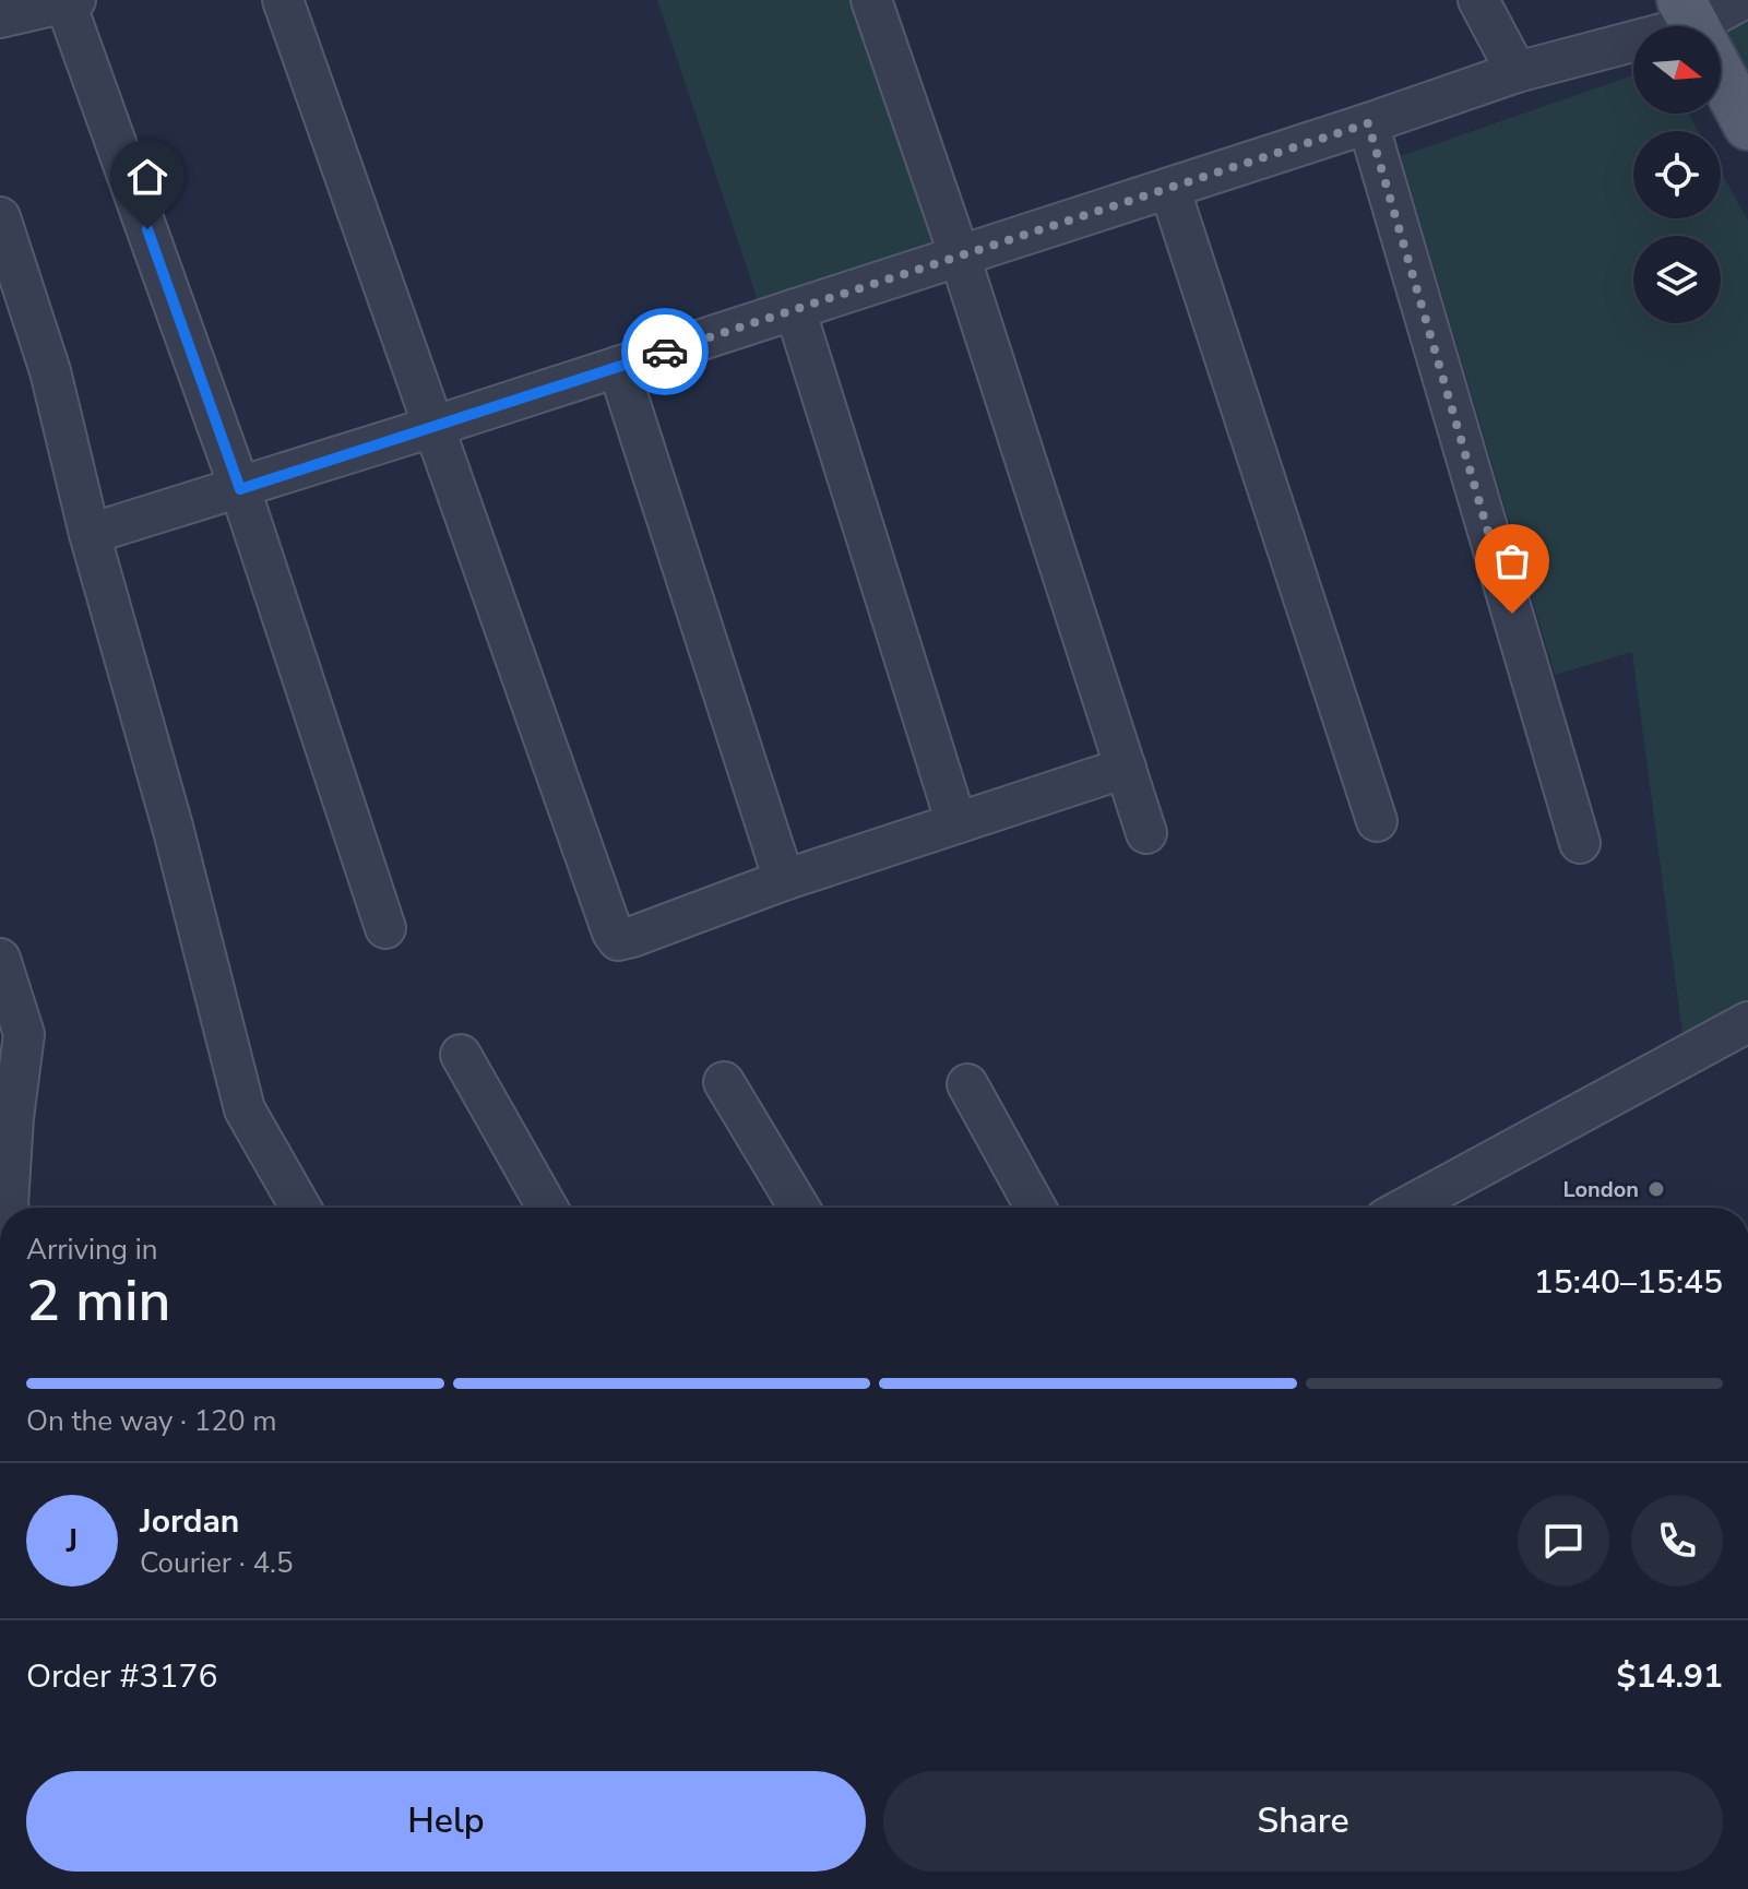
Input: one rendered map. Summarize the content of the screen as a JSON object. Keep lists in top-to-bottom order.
{
  "places": ["London"],
  "north": "right",
  "page": {
    "heading": ["2 min", "Arriving in", "15:40–15:45"],
    "panel": [
      "Jordan",
      "Courier · 4.5",
      "Order #3176",
      "$14.91"
    ],
    "bar": "On the way · 120 m",
    "round": "J",
    "buttons": ["Help", "Share"]
  }
}
